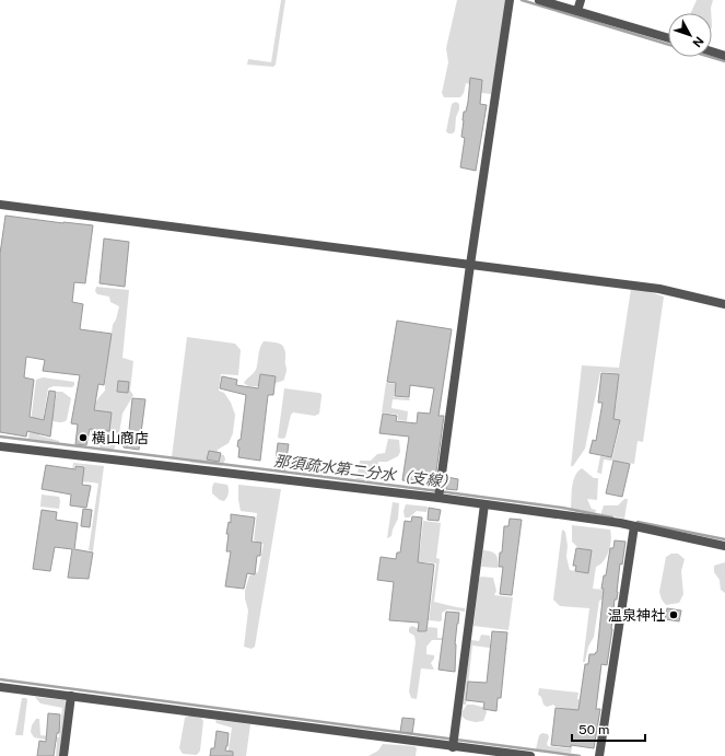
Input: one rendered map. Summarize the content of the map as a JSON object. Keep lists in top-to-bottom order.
{
  "water": ["那須疏水第二分水（支線）"],
  "places": ["横山商店", "温泉神社"],
  "scale_bar": "50 m",
  "north": "bottom right"
}
